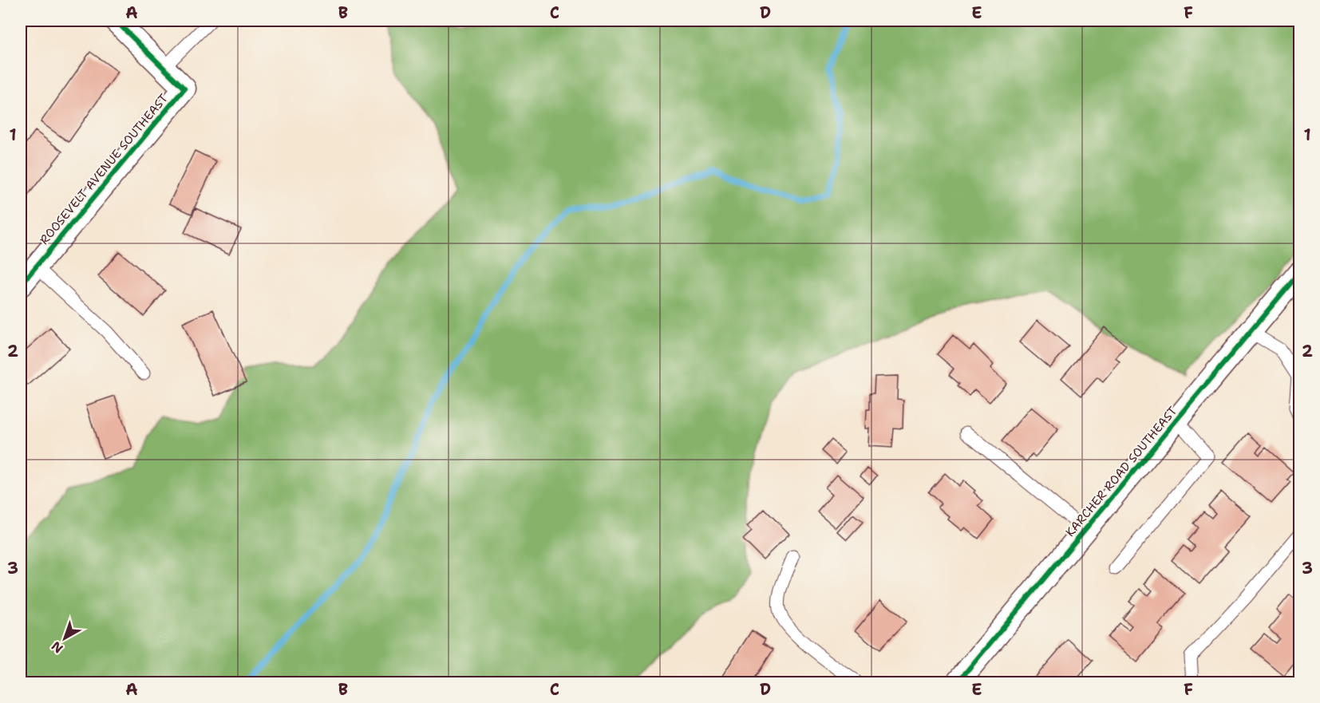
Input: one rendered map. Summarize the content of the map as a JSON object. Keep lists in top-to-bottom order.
{
  "streets": {
    "street": ["ROOSEVELT AVENUE SOUTHEAST", "KARCHER ROAD SOUTHEAST"]
  },
  "north": "bottom left",
  "grid": {
    "columns": [
      "A",
      "B",
      "C",
      "D",
      "E",
      "F"
    ],
    "rows": ["1", "2", "3"]
  }
}
